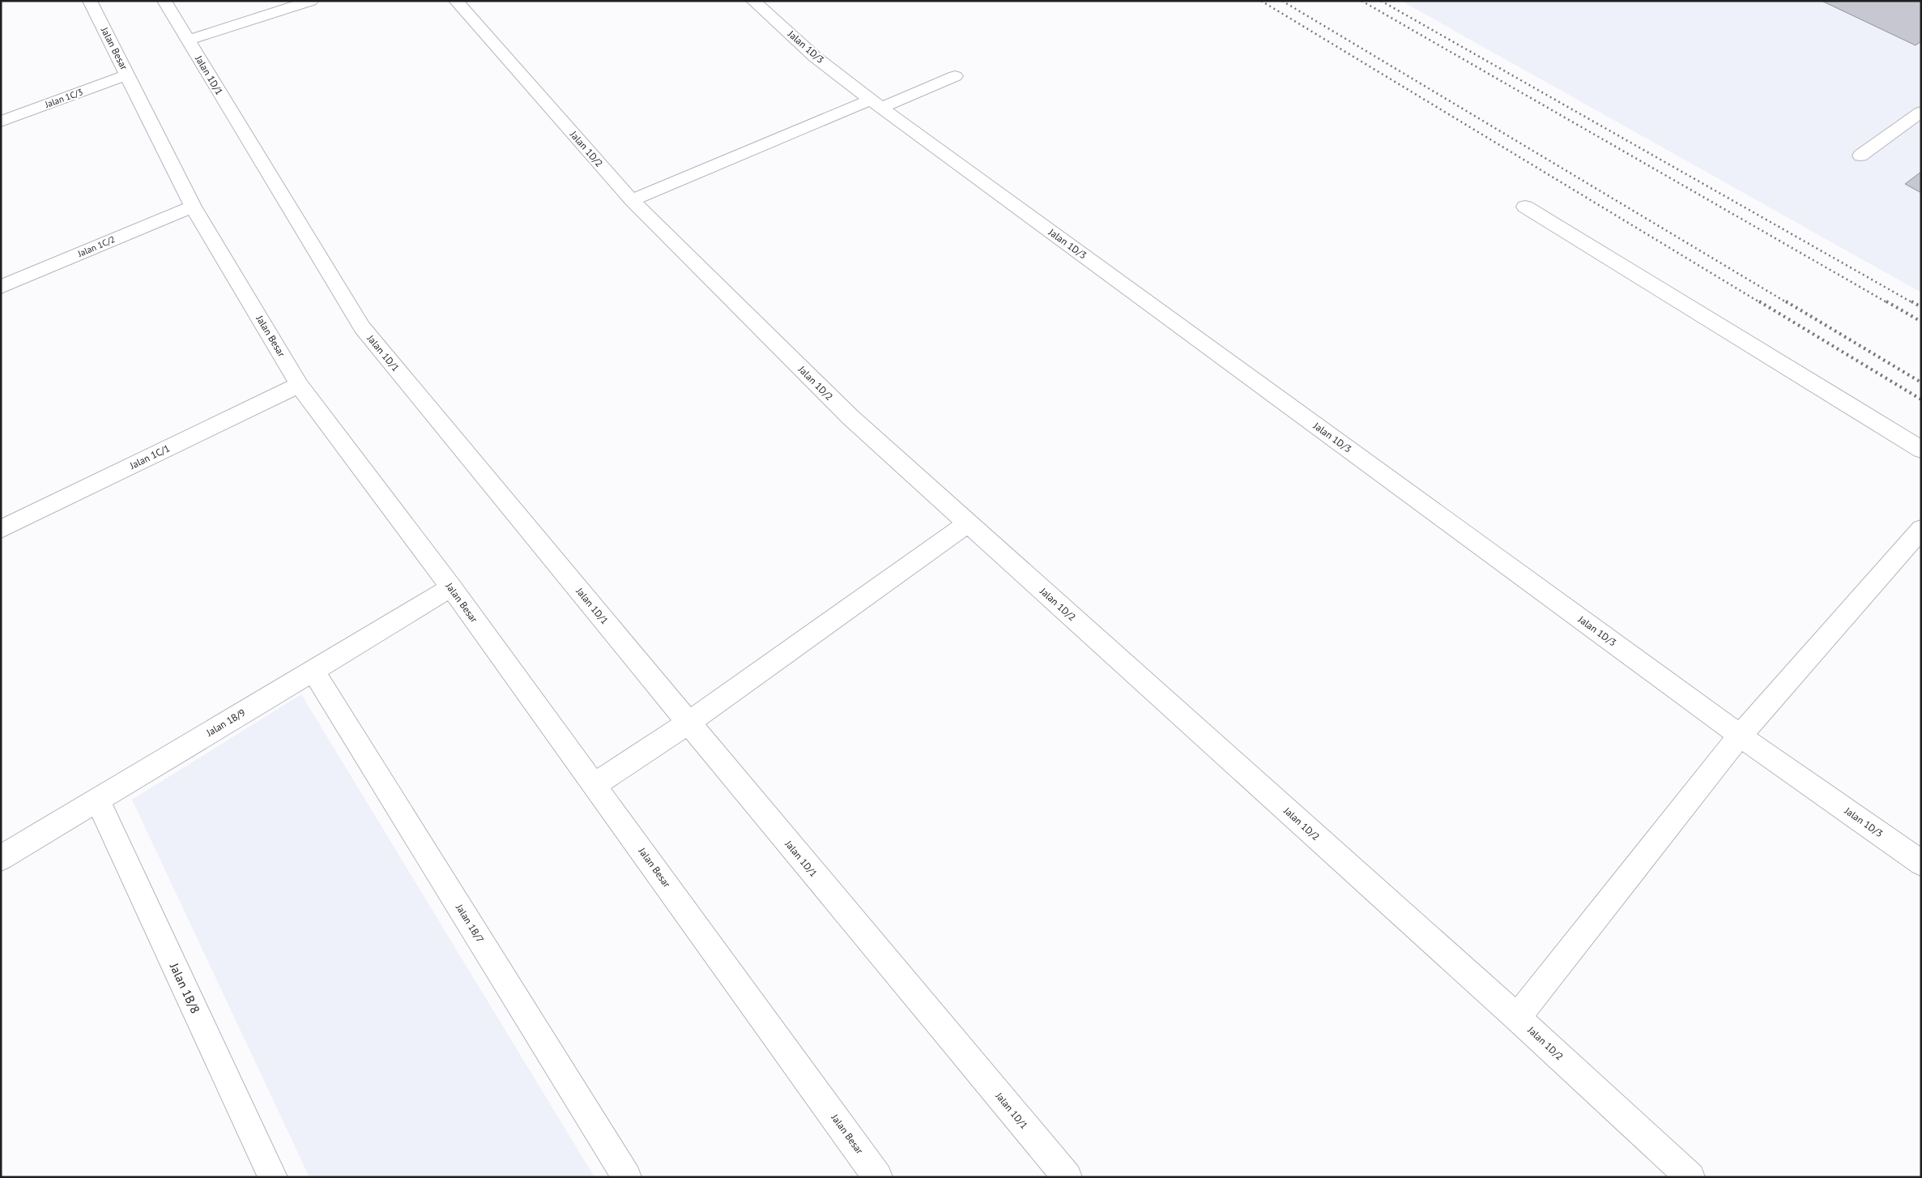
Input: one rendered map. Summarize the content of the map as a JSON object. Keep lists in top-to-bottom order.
{
  "streets": {
    "street": [
      "Jalan 1D/3",
      "Jalan Besar",
      "Jalan 1D/1",
      "Jalan 1C/3",
      "Jalan 1D/2",
      "Jalan 1C/2",
      "Jalan 1C/1",
      "Jalan 1B/9",
      "Jalan 1B/7",
      "Jalan 1B/8"
    ]
  },
  "crossings": [
    ["Jalan Besar", "Jalan 1C/3"],
    ["Jalan Besar", "Jalan 1C/2"],
    ["Jalan Besar", "Jalan 1C/1"],
    ["Jalan Besar", "Jalan 1B/9"],
    ["Jalan 1B/9", "Jalan 1B/7"],
    ["Jalan 1B/9", "Jalan 1B/8"]
  ]
}
